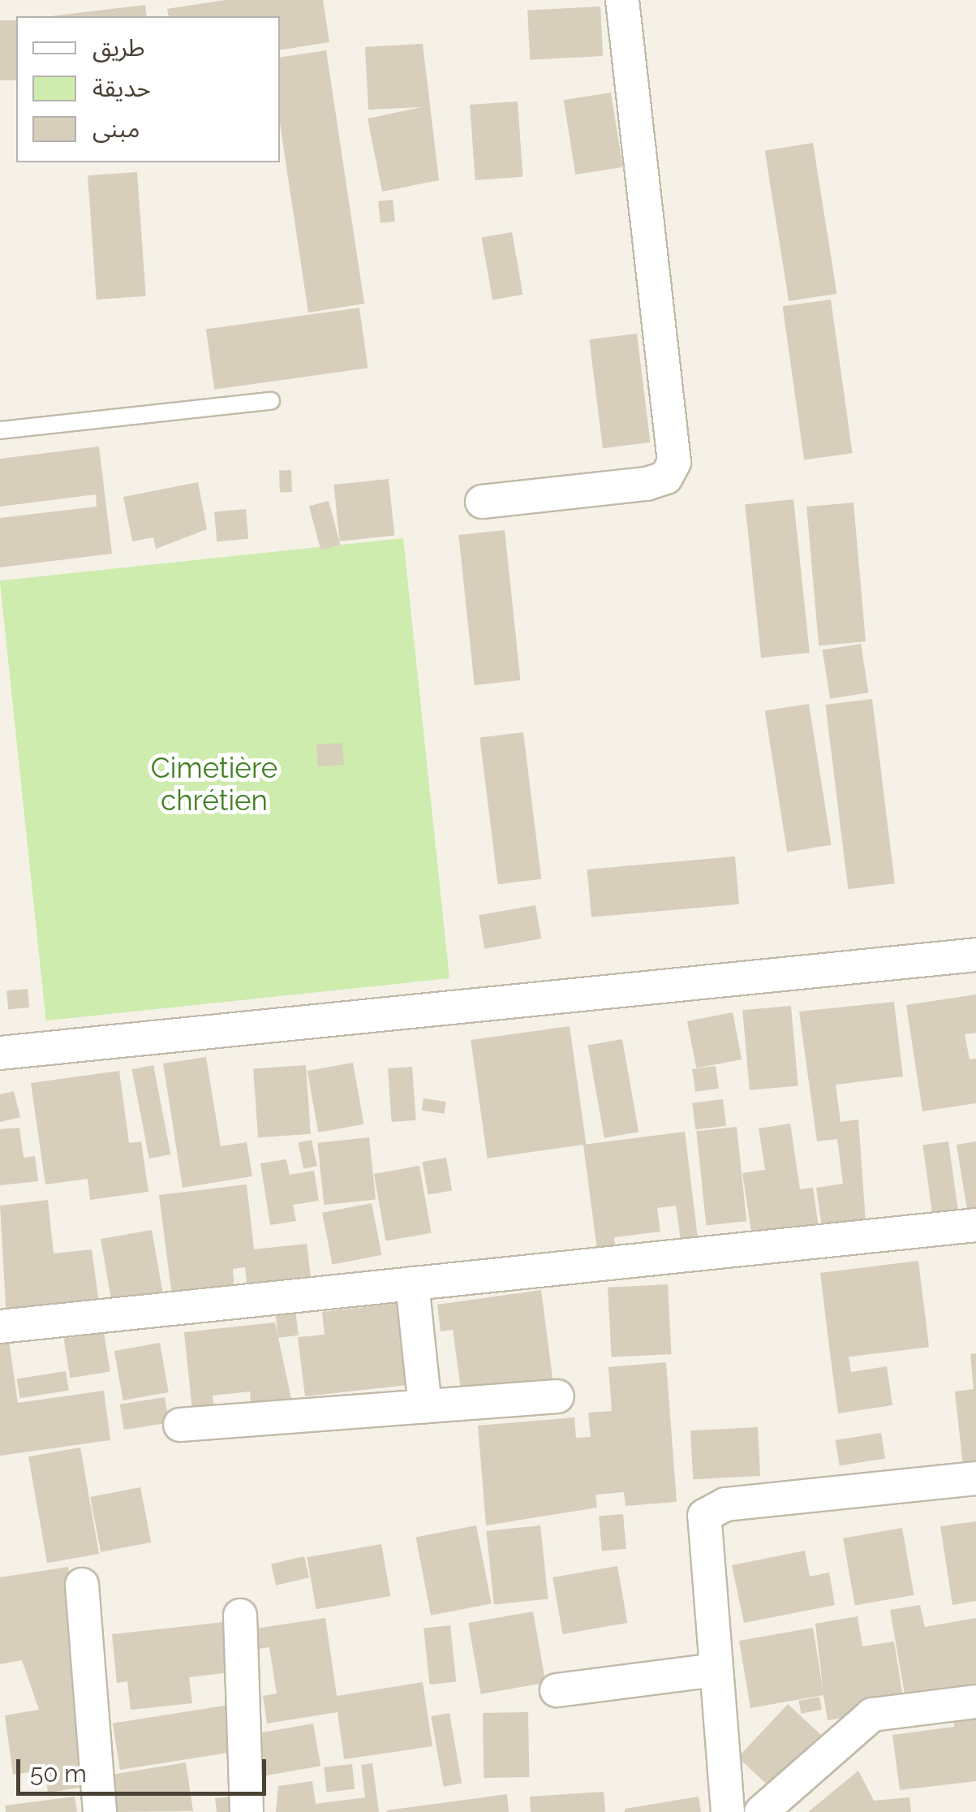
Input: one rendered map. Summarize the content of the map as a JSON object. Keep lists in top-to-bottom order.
{
  "parks": ["Cimetière chrétien"],
  "legend": ["طريق", "حديقة", "مبنى"],
  "scale_bar": "50 m"
}
